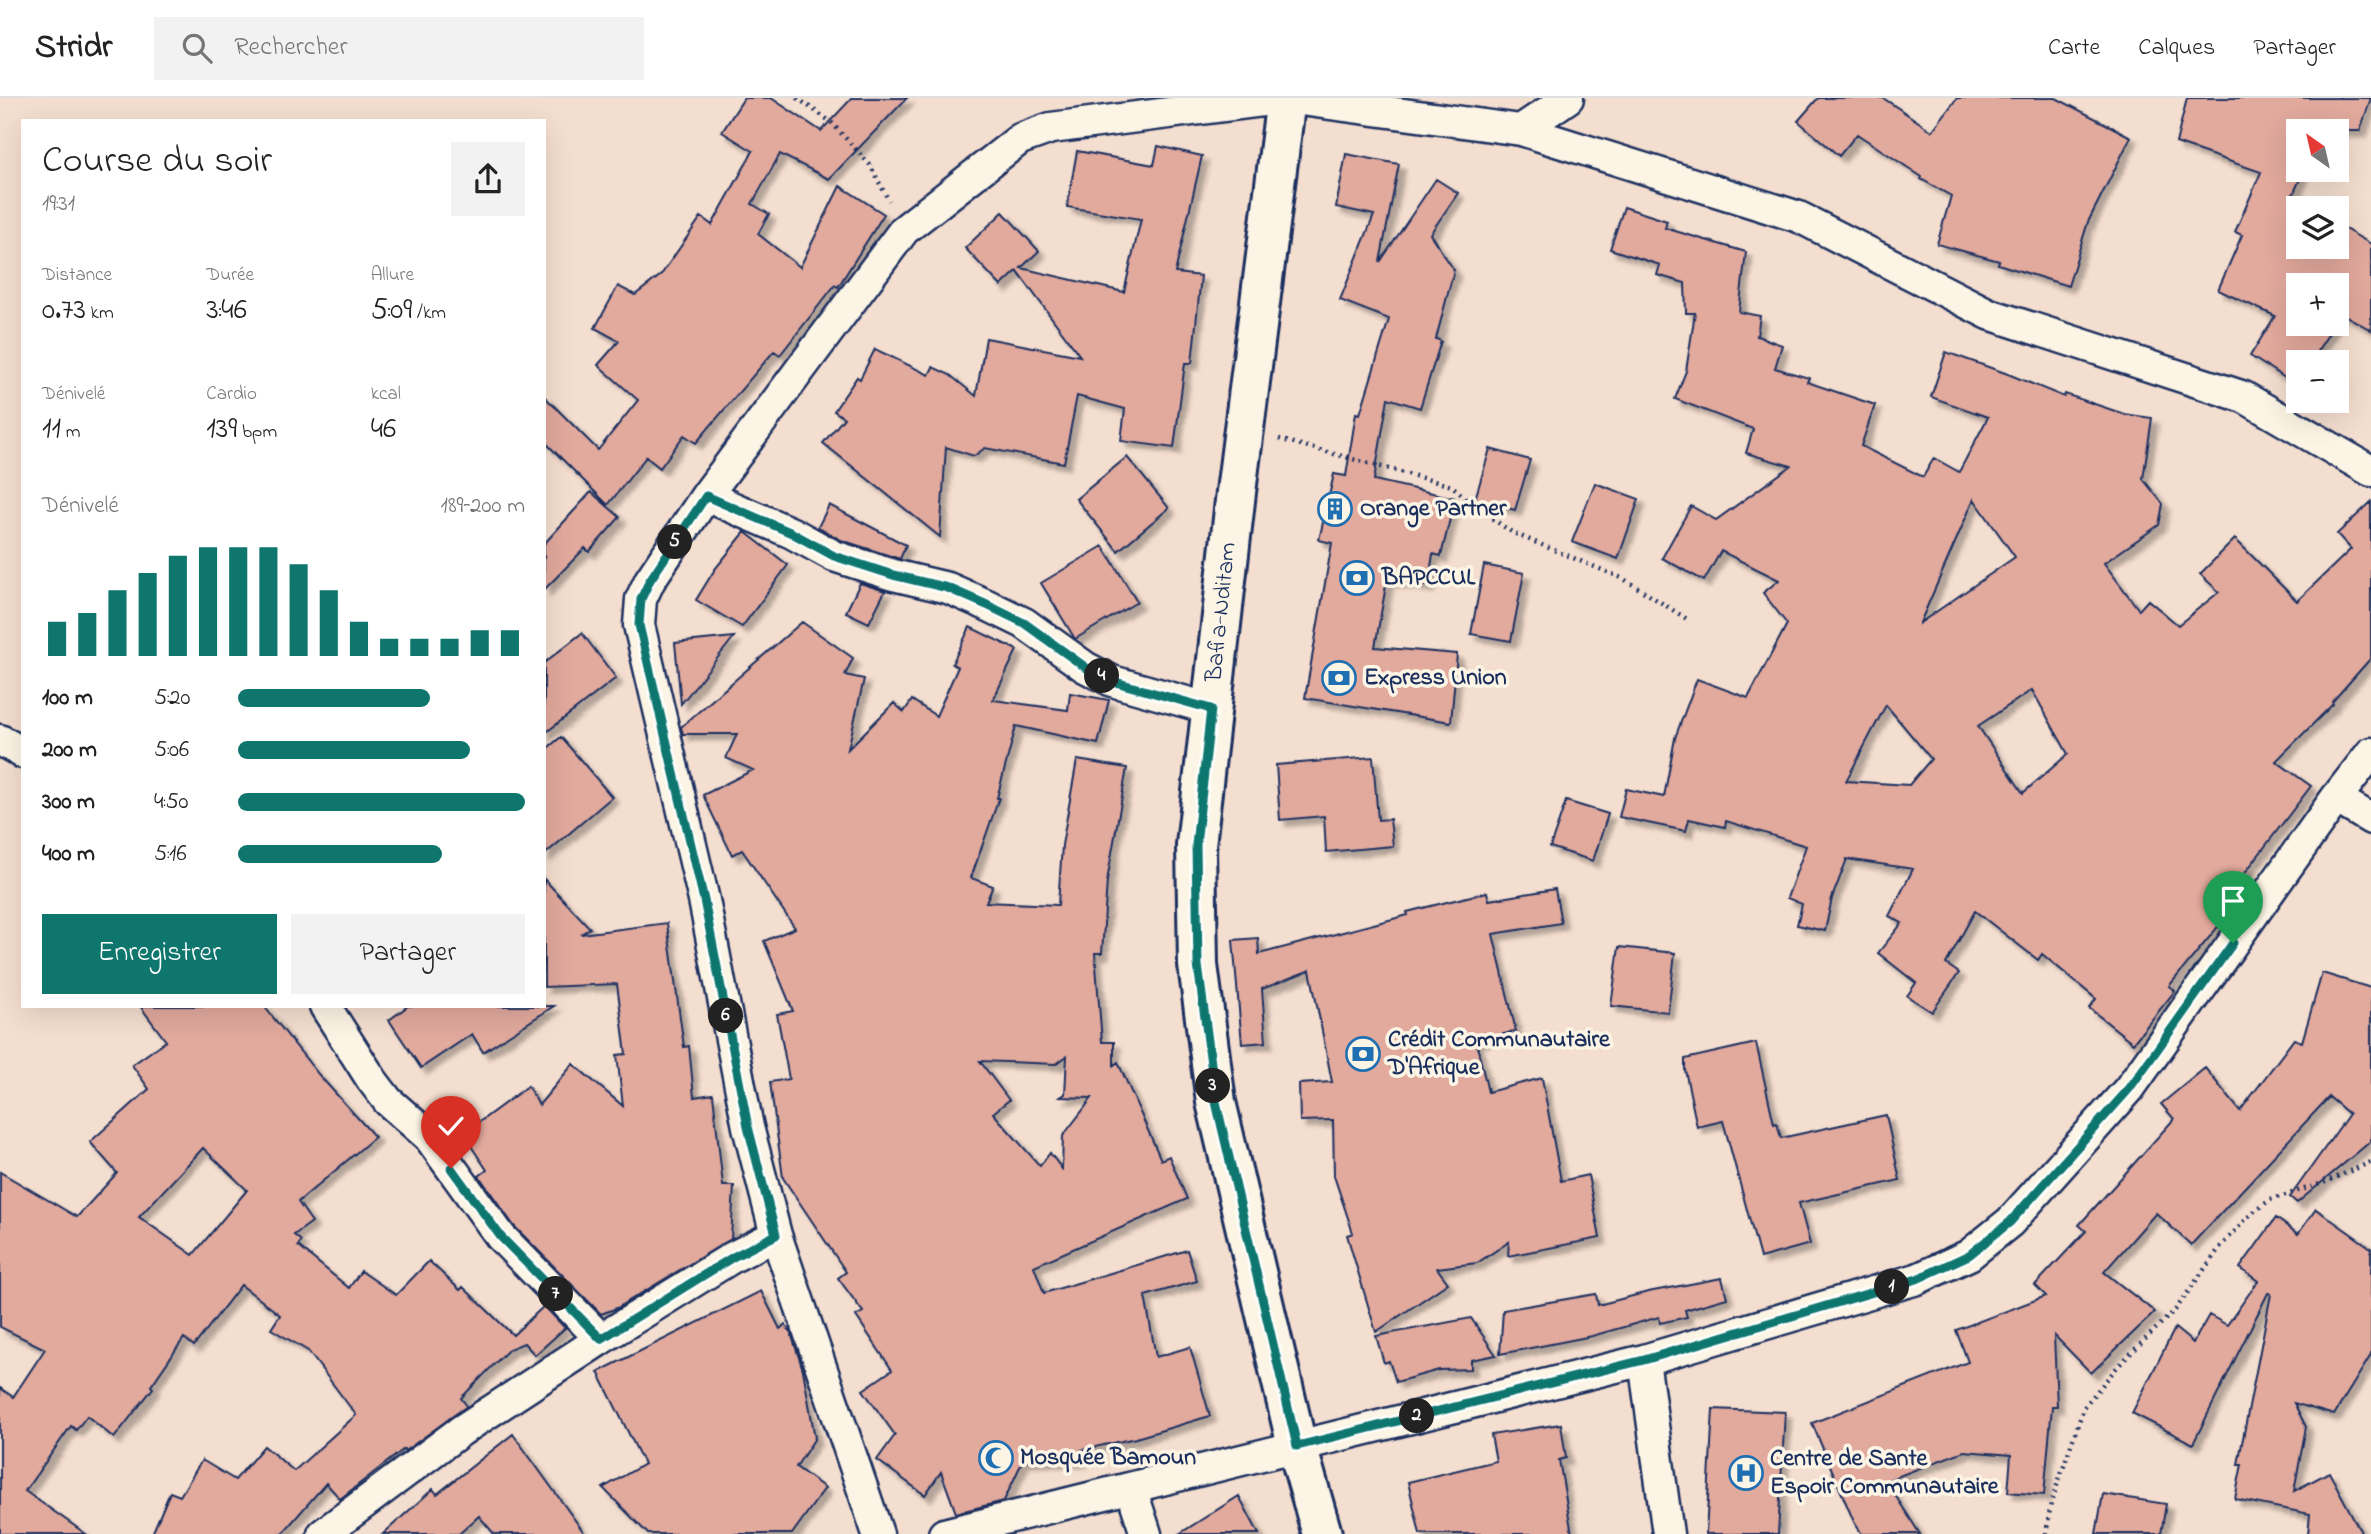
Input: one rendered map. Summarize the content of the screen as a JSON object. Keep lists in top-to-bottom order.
{
  "streets": {
    "main road": ["Bafia-Nditam"]
  },
  "places": {
    "building": ["Orange Partner"],
    "bank": ["BAPCCUL", "Express Union", "Crédit Communautaire D'Afrique"],
    "mosque": ["Mosquée Bamoun"],
    "hospital": ["Centre de Sante Espoir Communautaire"]
  },
  "north": "top left",
  "page": {
    "header": "Stridr",
    "search": "Rechercher",
    "nav": ["Carte", "Calques", "Partager"],
    "map_buttons": ["+", "−"],
    "heading": ["Course du soir", "19:31"],
    "stats": [
      ["Distance", "0.73 km"],
      ["Durée", "3:46"],
      ["Allure", "5:09 /km"],
      ["Dénivelé", "11 m"],
      ["Cardio", "139 bpm"],
      ["kcal", "46"]
    ],
    "chart": ["Dénivelé", "189–200 m"],
    "pins": [
      "5",
      "4",
      "6",
      "3",
      "1",
      "7",
      "2"
    ],
    "list": [
      {
        "name": "100 m",
        "note": "5:20"
      },
      {
        "name": "200 m",
        "note": "5:06"
      },
      {
        "name": "300 m",
        "note": "4:50"
      },
      {
        "name": "400 m",
        "note": "5:16"
      }
    ],
    "buttons": ["Enregistrer", "Partager"]
  }
}
